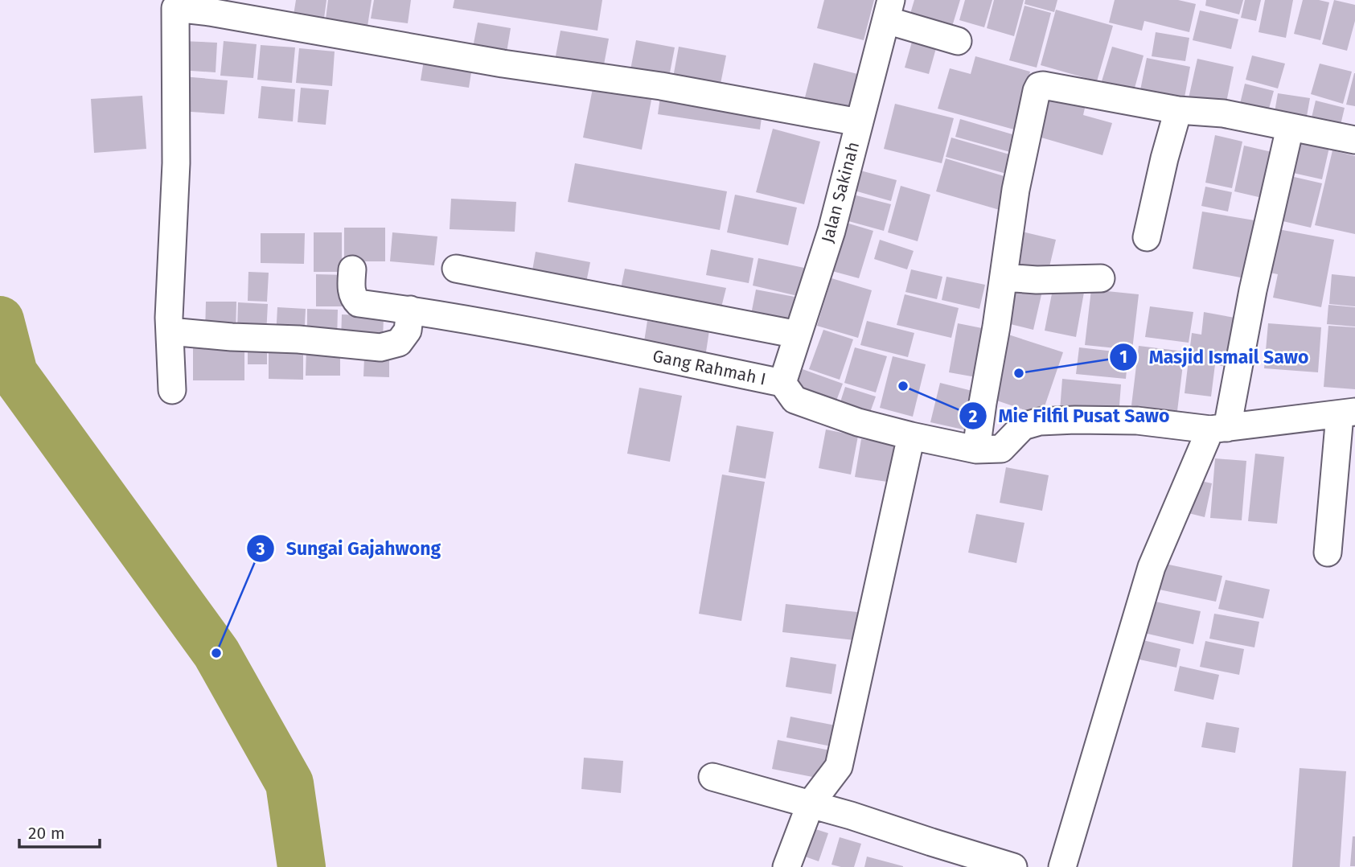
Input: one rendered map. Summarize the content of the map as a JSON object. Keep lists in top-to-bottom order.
{
  "streets": {
    "street": ["Jalan Sakinah", "Gang Rahmah I"]
  },
  "crossings": [
    ["Jalan Sakinah", "Gang Rahmah I"]
  ],
  "places": ["Masjid Ismail Sawo", "Mie Filfil Pusat Sawo", "Sungai Gajahwong"],
  "scale_bar": "20 m"
}
